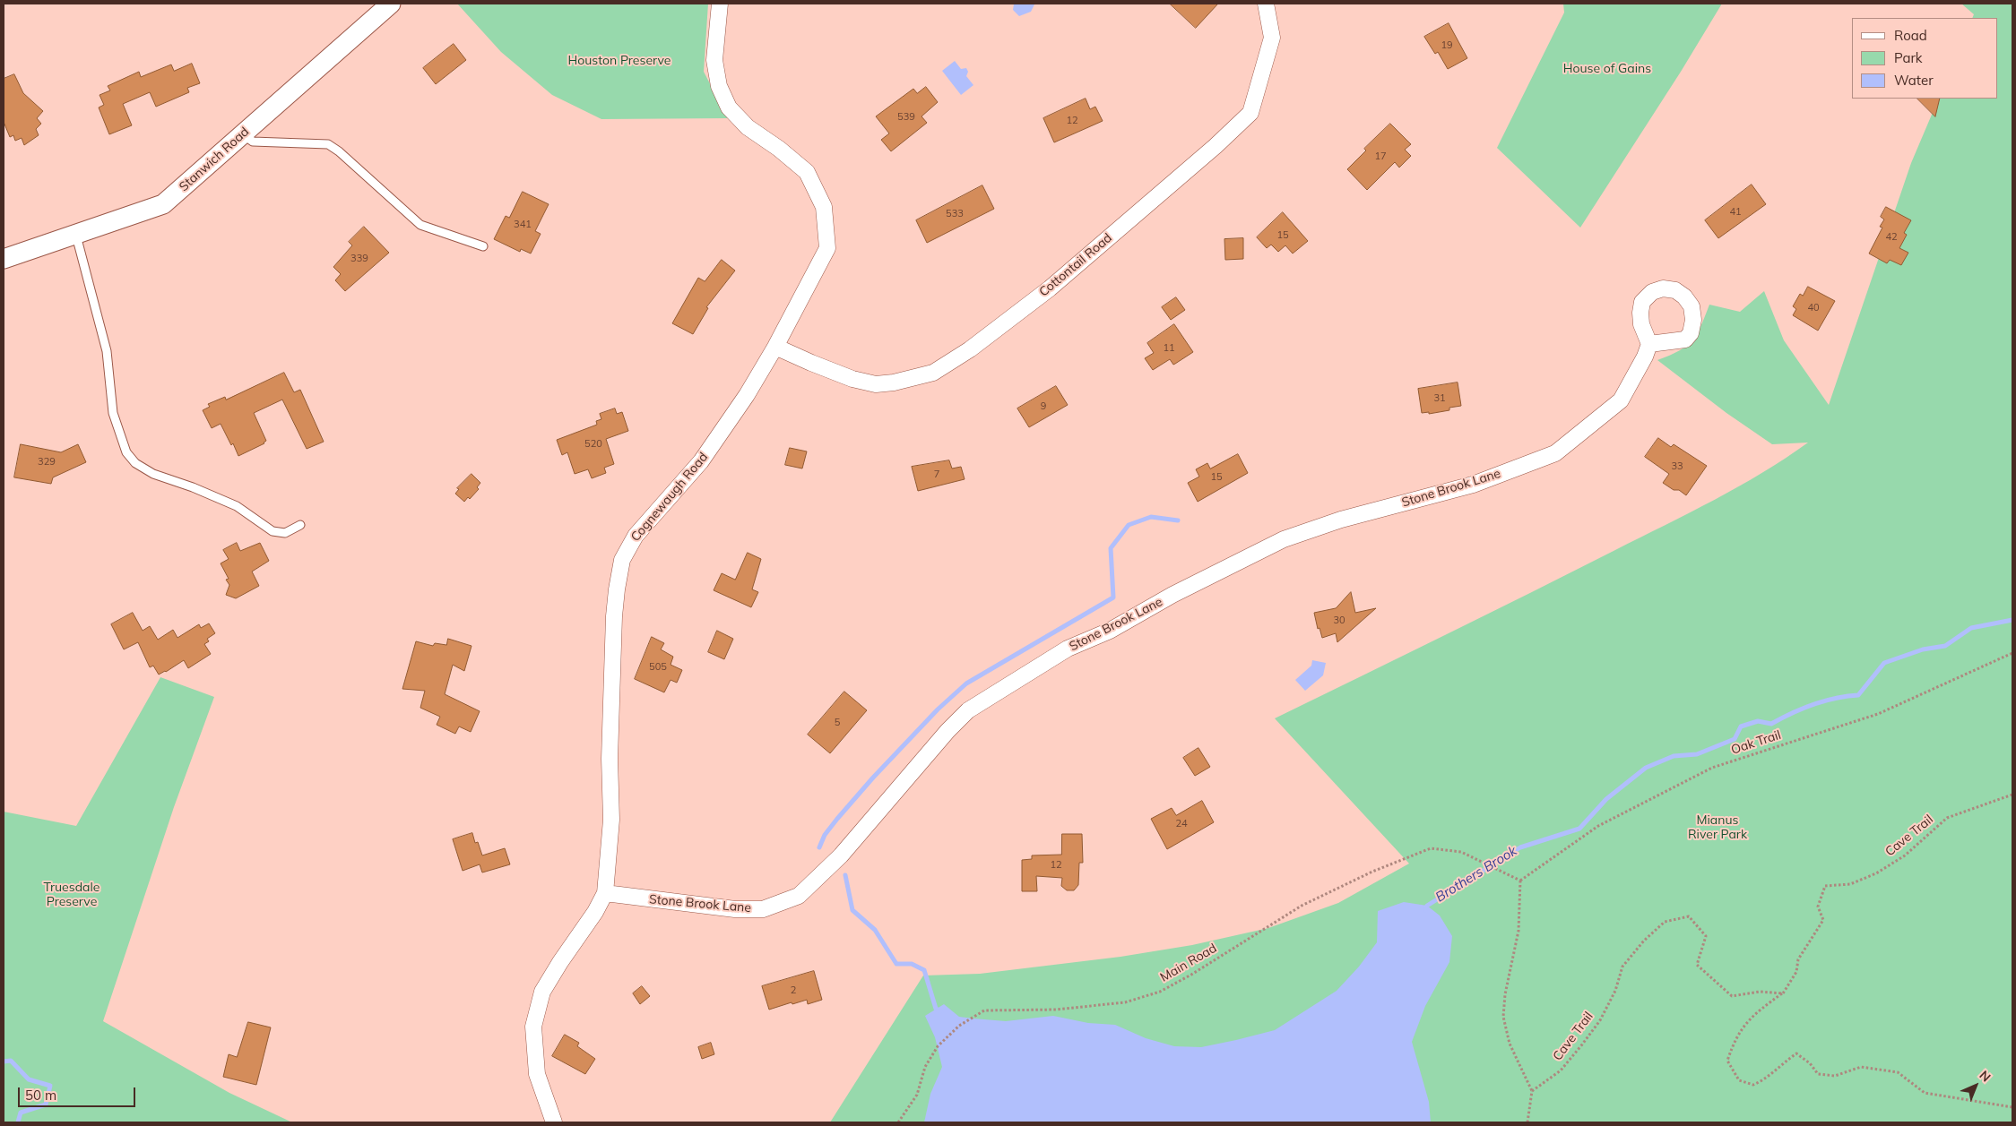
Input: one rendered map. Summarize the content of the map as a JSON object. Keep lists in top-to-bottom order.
{
  "streets": {
    "street": [
      "Stanwich Road",
      "Cottontail Road",
      "Stone Brook Lane",
      "Cognewaugh Road"
    ],
    "path": ["Oak Trail", "Cave Trail", "Main Road"]
  },
  "crossings": [
    ["Cottontail Road", "Cognewaugh Road"],
    ["Stone Brook Lane", "Cognewaugh Road"],
    ["Oak Trail", "Main Road"]
  ],
  "water": ["Brothers Brook"],
  "parks": [
    "Houston Preserve",
    "House of Gains",
    "Mianus River Park",
    "Truesdale Preserve"
  ],
  "house_numbers": [
    "19",
    "539",
    "12",
    "17",
    "41",
    "533",
    "341",
    "15",
    "42",
    "339",
    "40",
    "11",
    "31",
    "9",
    "520",
    "329",
    "33",
    "7",
    "15",
    "30",
    "505",
    "5",
    "24",
    "12",
    "2"
  ],
  "legend": ["Road", "Park", "Water"],
  "scale_bar": "50 m",
  "north": "top right"
}
